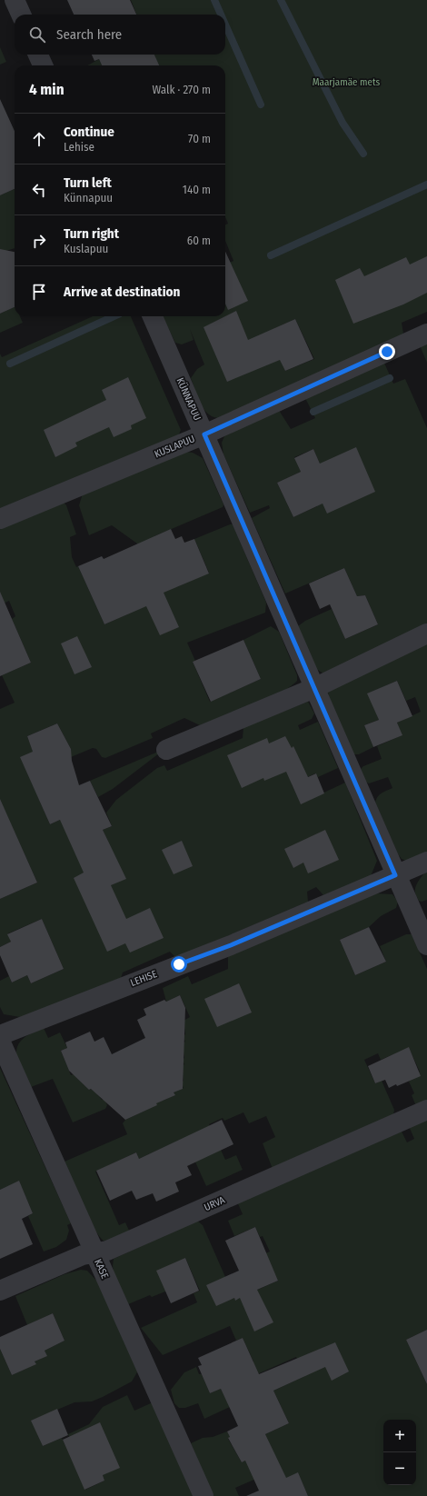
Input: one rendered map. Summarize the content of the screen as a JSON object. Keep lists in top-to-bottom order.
{
  "streets": {
    "street": [
      "KÜNNAPUU",
      "KUSLAPUU",
      "LEHISE",
      "URVA",
      "KASE"
    ]
  },
  "crossings": [
    ["KÜNNAPUU", "KUSLAPUU"],
    ["KÜNNAPUU", "LEHISE"],
    ["URVA", "KASE"]
  ],
  "parks": ["Maarjamäe mets"],
  "page": {
    "search": "Search here",
    "heading": ["4 min", "Walk · 270 m"],
    "list": [
      ["Continue", "Lehise", "70 m"],
      ["Turn left", "Künnapuu", "140 m"],
      ["Turn right", "Kuslapuu", "60 m"],
      "Arrive at destination"
    ],
    "map_buttons": ["+", "−"]
  }
}
